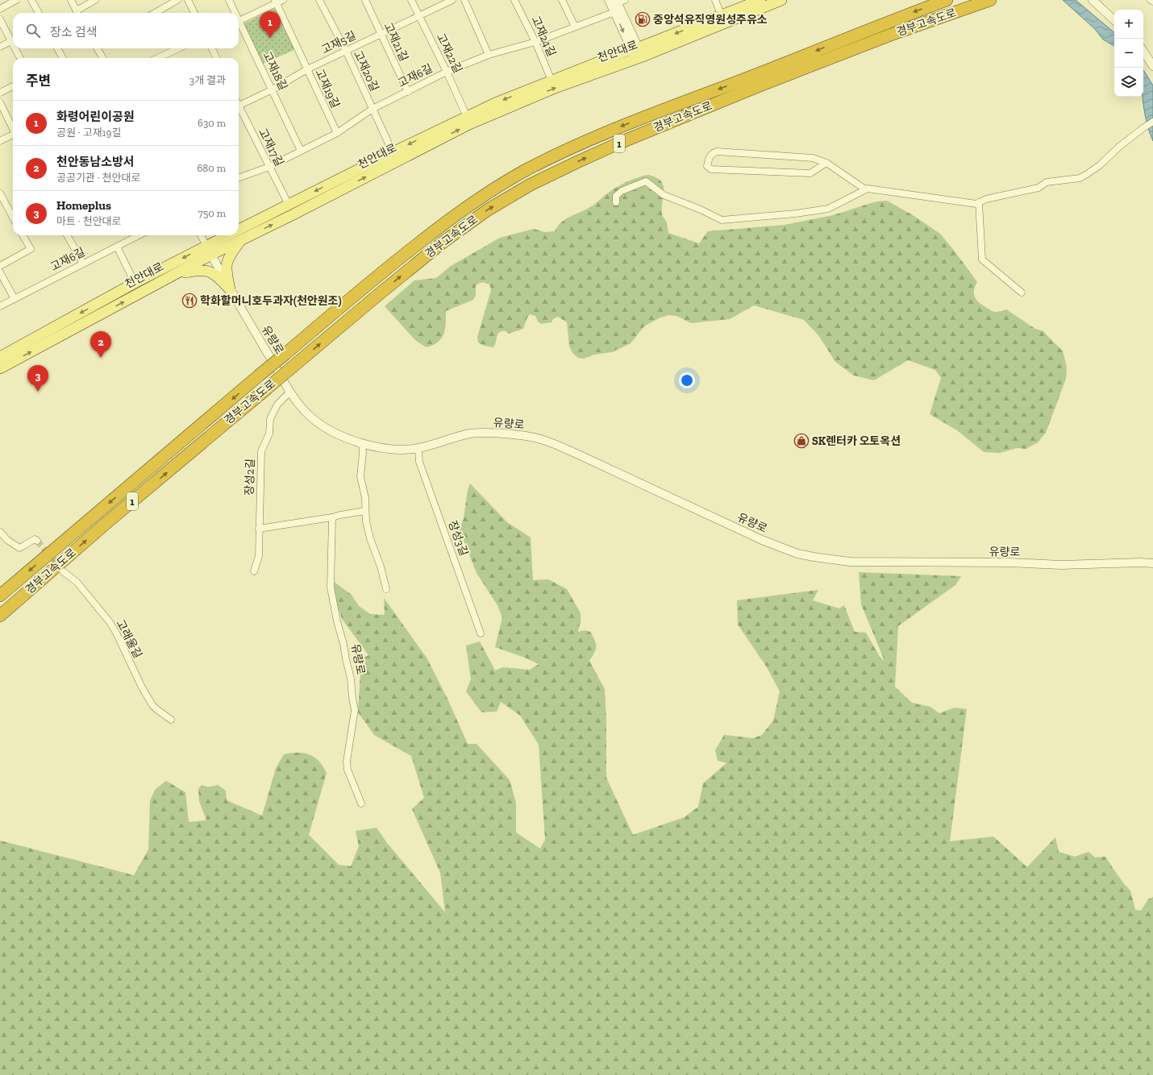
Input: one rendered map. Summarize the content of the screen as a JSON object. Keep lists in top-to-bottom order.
{
  "streets": {
    "highway": ["경부고속도로", "1"],
    "main road": ["천안대로"],
    "street": [
      "고재24길",
      "고재21길",
      "고재5길",
      "고재22길",
      "고재18길",
      "고재20길",
      "고재6길",
      "고재19길",
      "고재17길",
      "유량로",
      "장성2길",
      "장성3길",
      "고래울길"
    ]
  },
  "crossings": [
    ["고재24길", "천안대로"],
    ["고재24길", "고재6길"],
    ["고재21길", "고재5길"],
    ["고재21길", "고재6길"],
    ["고재5길", "고재22길"],
    ["고재5길", "고재18길"],
    ["고재5길", "고재20길"],
    ["고재5길", "고재19길"],
    ["천안대로", "고재22길"],
    ["천안대로", "고재20길"],
    ["천안대로", "고재17길"],
    ["천안대로", "유량로"],
    ["고재22길", "고재6길"],
    ["고재18길", "고재6길"],
    ["고재20길", "고재6길"],
    ["고재6길", "고재19길"],
    ["고재6길", "고재17길"],
    ["유량로", "장성2길"],
    ["유량로", "장성3길"]
  ],
  "places": {
    "fuel station": ["중앙석유직영원성주유소"],
    "restaurant": ["학화할머니호두과자(천안원조)"],
    "shop": ["SK렌터카 오토옥션"]
  },
  "page": {
    "map_buttons": ["+", "−"],
    "pins": ["1", "2", "3"],
    "search": "장소 검색",
    "heading": ["주변", "3개 결과"],
    "list": [
      {
        "mark": "1",
        "name": "화령어린이공원",
        "note": "공원 · 고재19길",
        "value": "630 m"
      },
      {
        "mark": "2",
        "name": "천안동남소방서",
        "note": "공공기관 · 천안대로",
        "value": "680 m"
      },
      {
        "mark": "3",
        "name": "Homeplus",
        "note": "마트 · 천안대로",
        "value": "750 m"
      }
    ]
  }
}
